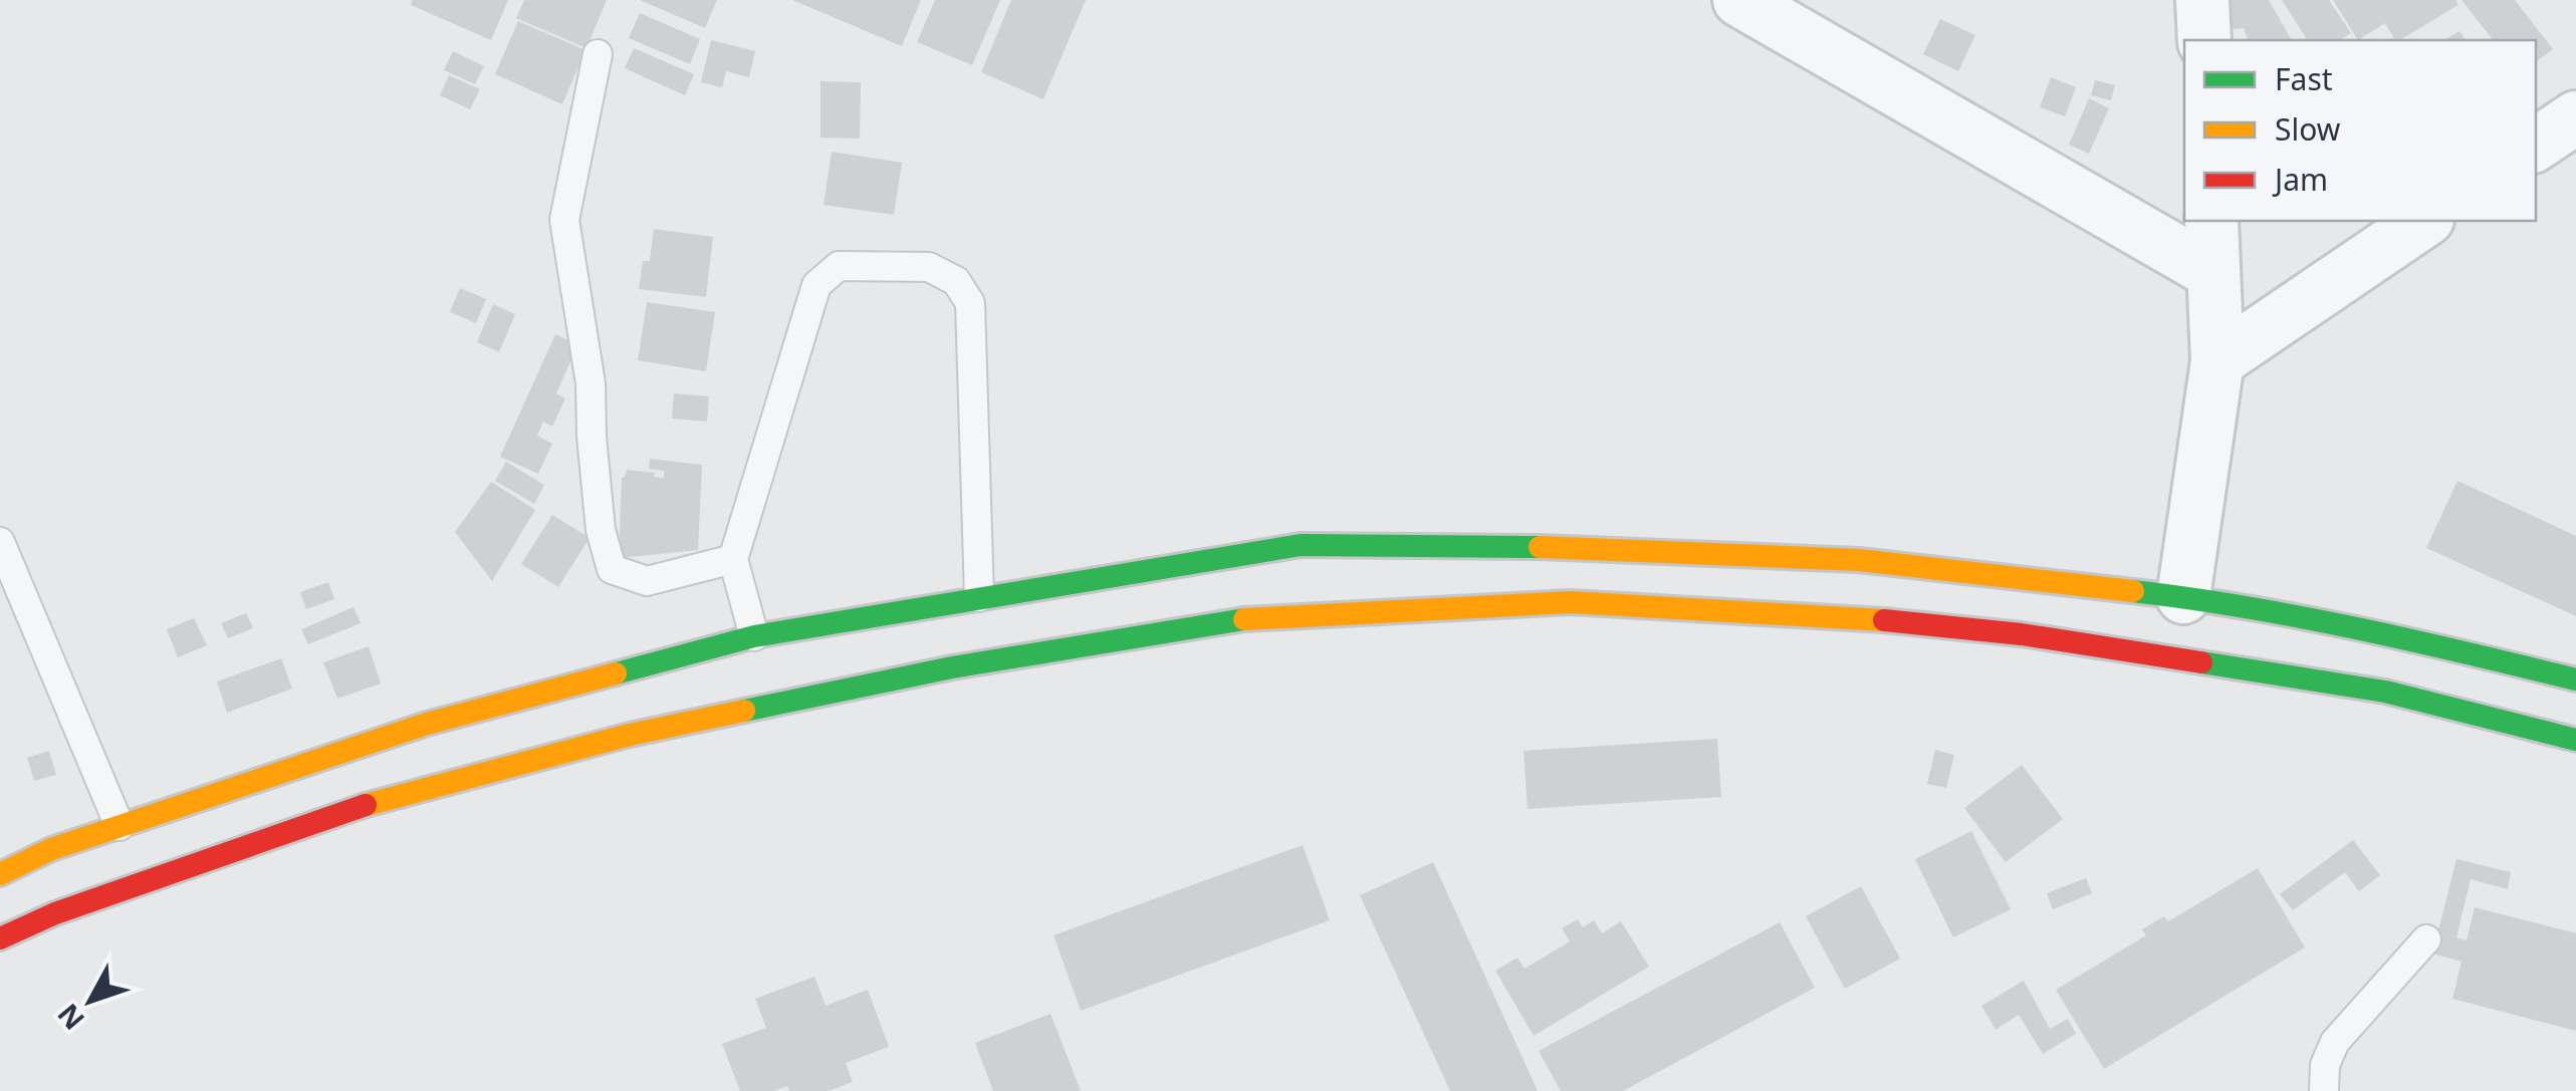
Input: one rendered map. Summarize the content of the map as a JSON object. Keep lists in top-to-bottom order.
{
  "legend": ["Fast", "Slow", "Jam"],
  "north": "bottom left"
}
